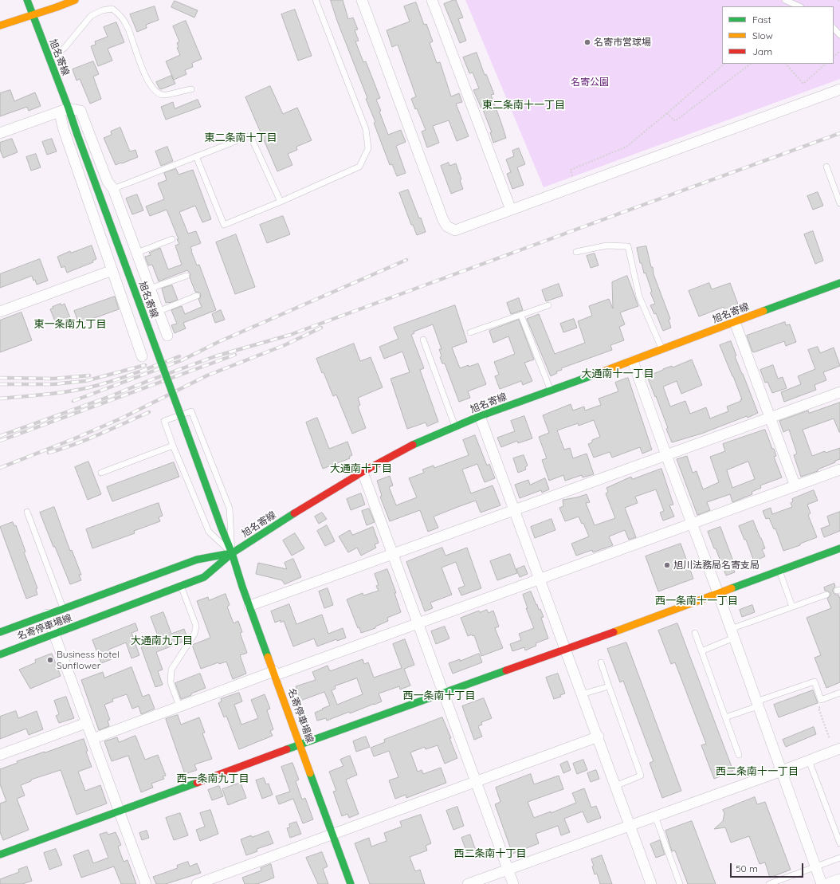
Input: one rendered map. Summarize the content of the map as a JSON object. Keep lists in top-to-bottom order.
{
  "streets": {
    "main road": ["旭名寄線", "名寄停車場線"]
  },
  "crossings": [
    ["旭名寄線", "名寄停車場線"]
  ],
  "districts": [
    "東二条南十一丁目",
    "東二条南十丁目",
    "東一条南九丁目",
    "大通南十一丁目",
    "大通南十丁目",
    "西一条南十一丁目",
    "大通南九丁目",
    "西一条南十丁目",
    "西二条南十一丁目",
    "西一条南九丁目",
    "西二条南十丁目"
  ],
  "parks": ["名寄公園"],
  "places": ["名寄市営球場", "旭川法務局名寄支局", "Business hotel Sunflower"],
  "legend": ["Fast", "Slow", "Jam"],
  "scale_bar": "50 m"
}
